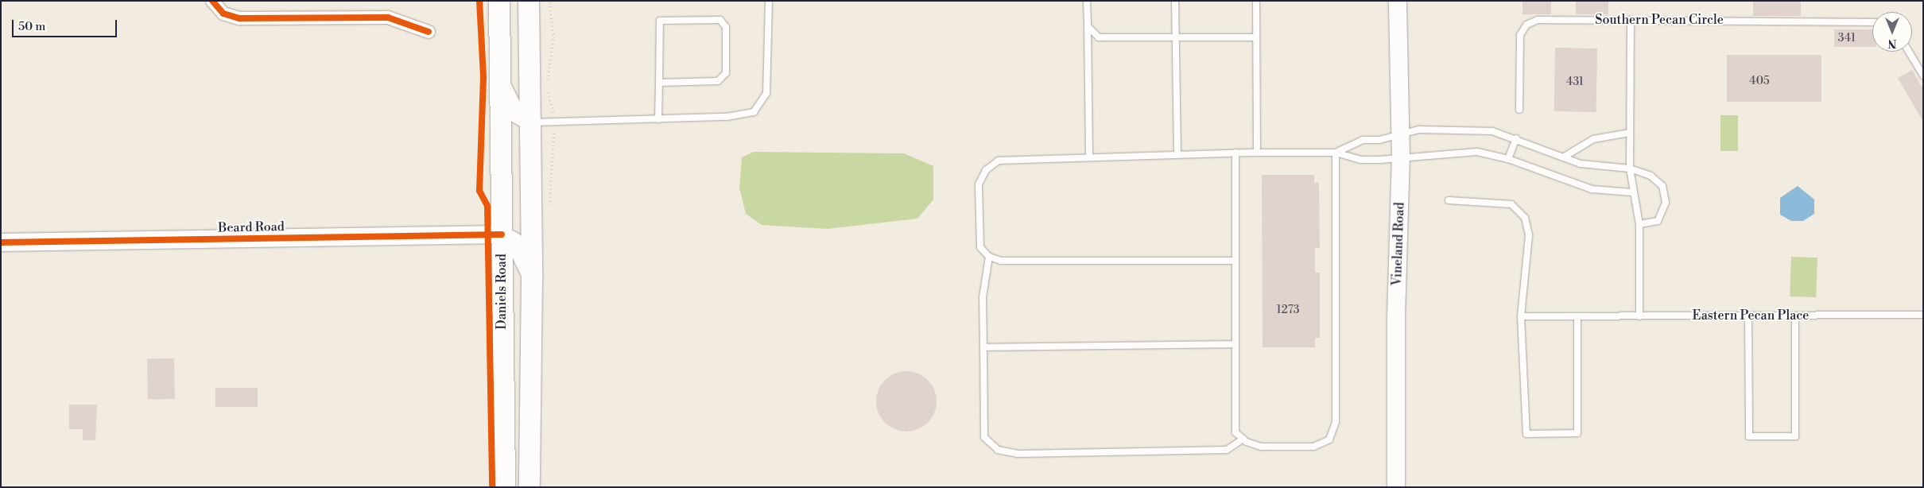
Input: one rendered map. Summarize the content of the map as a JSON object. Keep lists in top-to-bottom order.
{
  "streets": {
    "main road": ["Beard Road", "Vineland Road", "Daniels Road"],
    "lane": ["Southern Pecan Circle", "Eastern Pecan Place"]
  },
  "crossings": [
    ["Beard Road", "Daniels Road"]
  ],
  "house_numbers": [
    "341",
    "405",
    "431",
    "1273"
  ],
  "scale_bar": "50 m",
  "north": "bottom"
}
